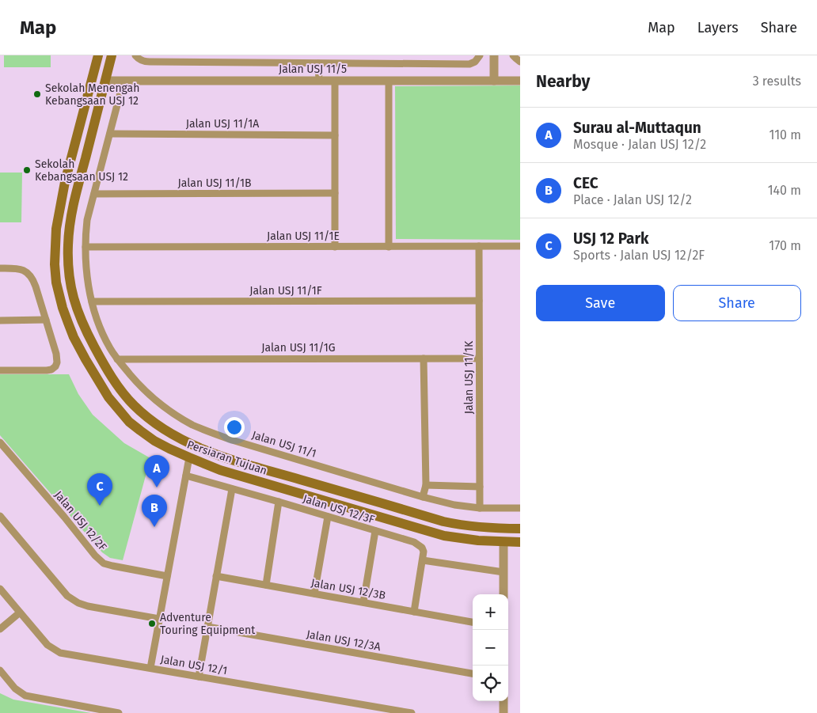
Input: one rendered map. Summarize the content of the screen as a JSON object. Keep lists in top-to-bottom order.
{
  "streets": {
    "main road": ["Persiaran Tujuan"],
    "street": [
      "Jalan USJ 11/5",
      "Jalan USJ 11/1A",
      "Jalan USJ 11/1B",
      "Jalan USJ 11/1E",
      "Jalan USJ 11/1F",
      "Jalan USJ 11/1G",
      "Jalan USJ 11/1K",
      "Jalan USJ 11/1",
      "Jalan USJ 12/3F",
      "Jalan USJ 12/2F",
      "Jalan USJ 12/3B",
      "Jalan USJ 12/3A",
      "Jalan USJ 12/1"
    ]
  },
  "crossings": [
    ["Jalan USJ 11/5", "Jalan USJ 11/1"],
    ["Jalan USJ 11/5", "Persiaran Tujuan"],
    ["Jalan USJ 11/1A", "Jalan USJ 11/1"],
    ["Jalan USJ 11/1B", "Jalan USJ 11/1"],
    ["Jalan USJ 11/1E", "Jalan USJ 11/1K"],
    ["Jalan USJ 11/1E", "Jalan USJ 11/1"],
    ["Jalan USJ 11/1F", "Jalan USJ 11/1K"],
    ["Jalan USJ 11/1F", "Jalan USJ 11/1"],
    ["Jalan USJ 11/1G", "Jalan USJ 11/1K"],
    ["Jalan USJ 11/1G", "Jalan USJ 11/1"],
    ["Jalan USJ 11/1K", "Jalan USJ 11/1"],
    ["Jalan USJ 12/3F", "Jalan USJ 12/3B"]
  ],
  "places": ["Sekolah Menengah Kebangsaan USJ 12", "Sekolah Kebangsaan USJ 12", "Adventure Touring Equipment"],
  "page": {
    "header": "Map",
    "nav": ["Map", "Layers", "Share"],
    "heading": ["Nearby", "3 results"],
    "list": [
      {
        "mark": "A",
        "name": "Surau al-Muttaqun",
        "note": "Mosque · Jalan USJ 12/2",
        "value": "110 m"
      },
      {
        "mark": "B",
        "name": "CEC",
        "note": "Place · Jalan USJ 12/2",
        "value": "140 m"
      },
      {
        "mark": "C",
        "name": "USJ 12 Park",
        "note": "Sports · Jalan USJ 12/2F",
        "value": "170 m"
      }
    ],
    "buttons": ["Save", "Share"],
    "pins": ["A", "C", "B"],
    "map_buttons": ["+", "−"]
  }
}
